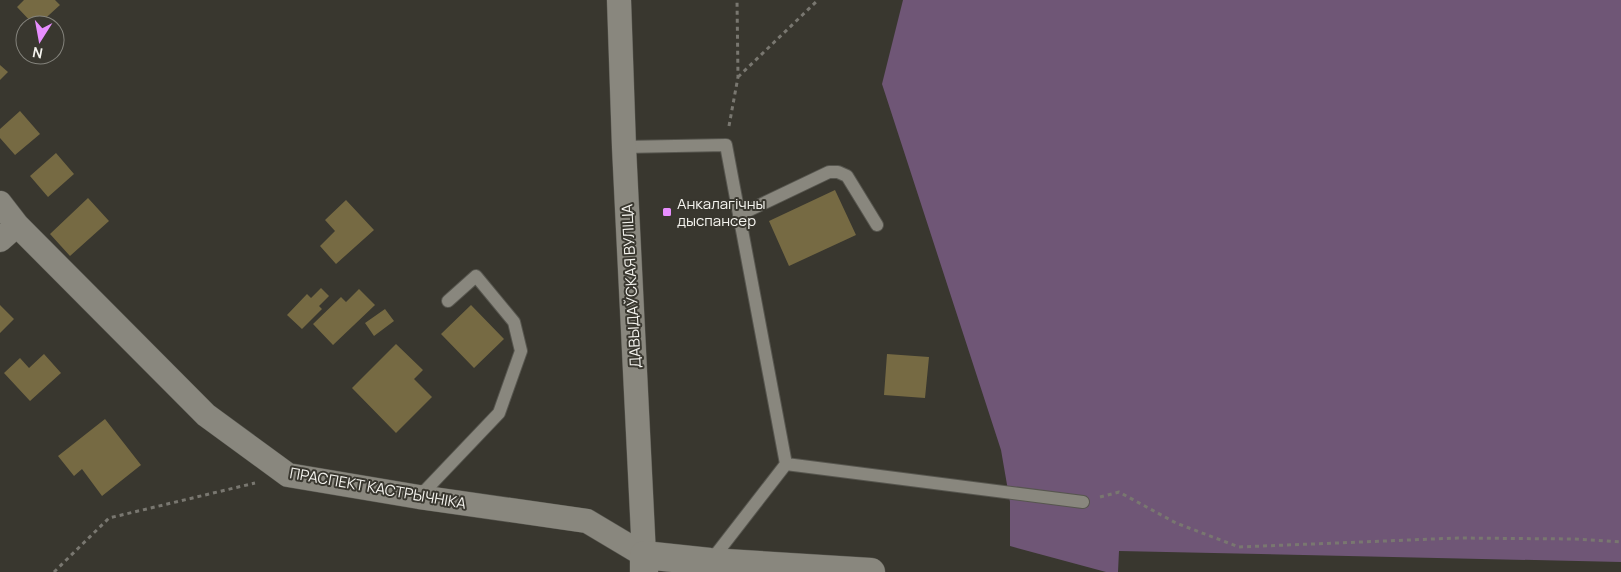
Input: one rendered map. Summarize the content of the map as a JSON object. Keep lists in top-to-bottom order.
{
  "streets": {
    "street": ["ДАВЫДАЎСКАЯ ВУЛІЦА", "ПРАСПЕКТ КАСТРЫЧНІКА"]
  },
  "crossings": [
    ["ДАВЫДАЎСКАЯ ВУЛІЦА", "ПРАСПЕКТ КАСТРЫЧНІКА"]
  ],
  "places": {
    "transit": ["Анкалагічны дыспансер"]
  },
  "north": "bottom"
}
